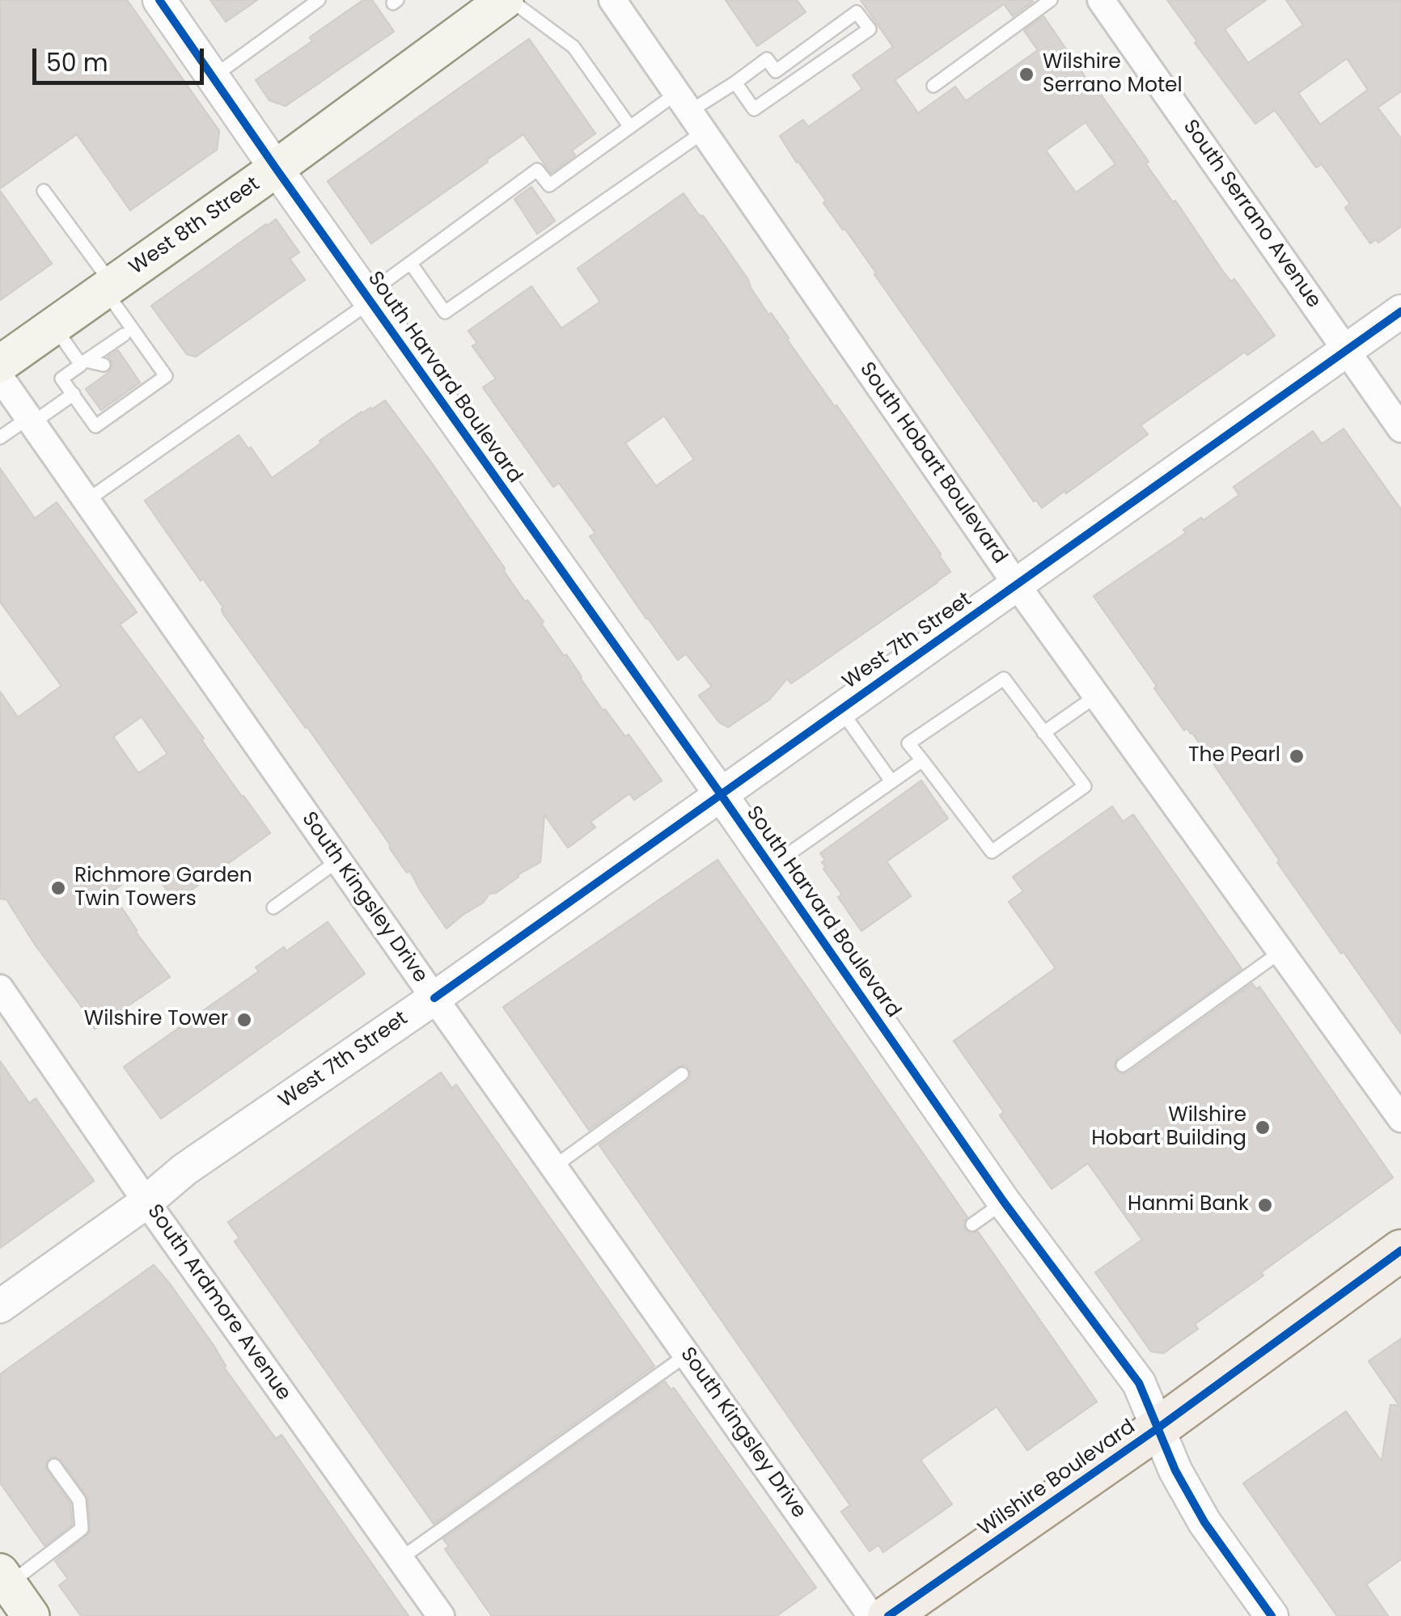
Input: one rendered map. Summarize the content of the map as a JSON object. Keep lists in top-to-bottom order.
{
  "streets": {
    "main road": ["West 8th Street", "Wilshire Boulevard"],
    "street": [
      "South Serrano Avenue",
      "South Harvard Boulevard",
      "South Hobart Boulevard",
      "West 7th Street",
      "South Kingsley Drive",
      "South Ardmore Avenue"
    ]
  },
  "crossings": [
    ["South Serrano Avenue", "West 7th Street"],
    ["West 8th Street", "South Harvard Boulevard"],
    ["South Harvard Boulevard", "West 7th Street"],
    ["South Harvard Boulevard", "Wilshire Boulevard"],
    ["South Hobart Boulevard", "West 7th Street"],
    ["West 7th Street", "South Kingsley Drive"],
    ["West 7th Street", "South Ardmore Avenue"]
  ],
  "places": [
    "Wilshire Serrano Motel",
    "The Pearl",
    "Richmore Garden Twin Towers",
    "Wilshire Tower",
    "Wilshire Hobart Building",
    "Hanmi Bank"
  ],
  "scale_bar": "50 m"
}
